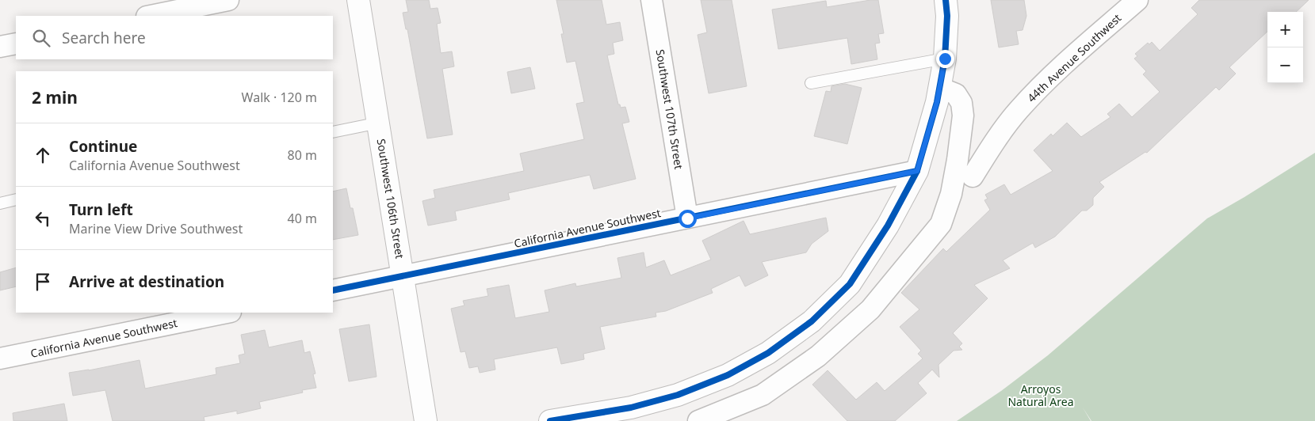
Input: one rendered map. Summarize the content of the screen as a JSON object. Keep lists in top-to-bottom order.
{
  "streets": {
    "street": [
      "44th Avenue Southwest",
      "Southwest 107th Street",
      "Southwest 106th Street",
      "California Avenue Southwest"
    ]
  },
  "crossings": [
    ["Southwest 107th Street", "California Avenue Southwest"],
    ["Southwest 106th Street", "California Avenue Southwest"]
  ],
  "parks": ["Arroyos Natural Area"],
  "page": {
    "map_buttons": ["+", "−"],
    "search": "Search here",
    "heading": ["2 min", "Walk · 120 m"],
    "list": [
      ["Continue", "California Avenue Southwest", "80 m"],
      ["Turn left", "Marine View Drive Southwest", "40 m"],
      "Arrive at destination"
    ]
  }
}
